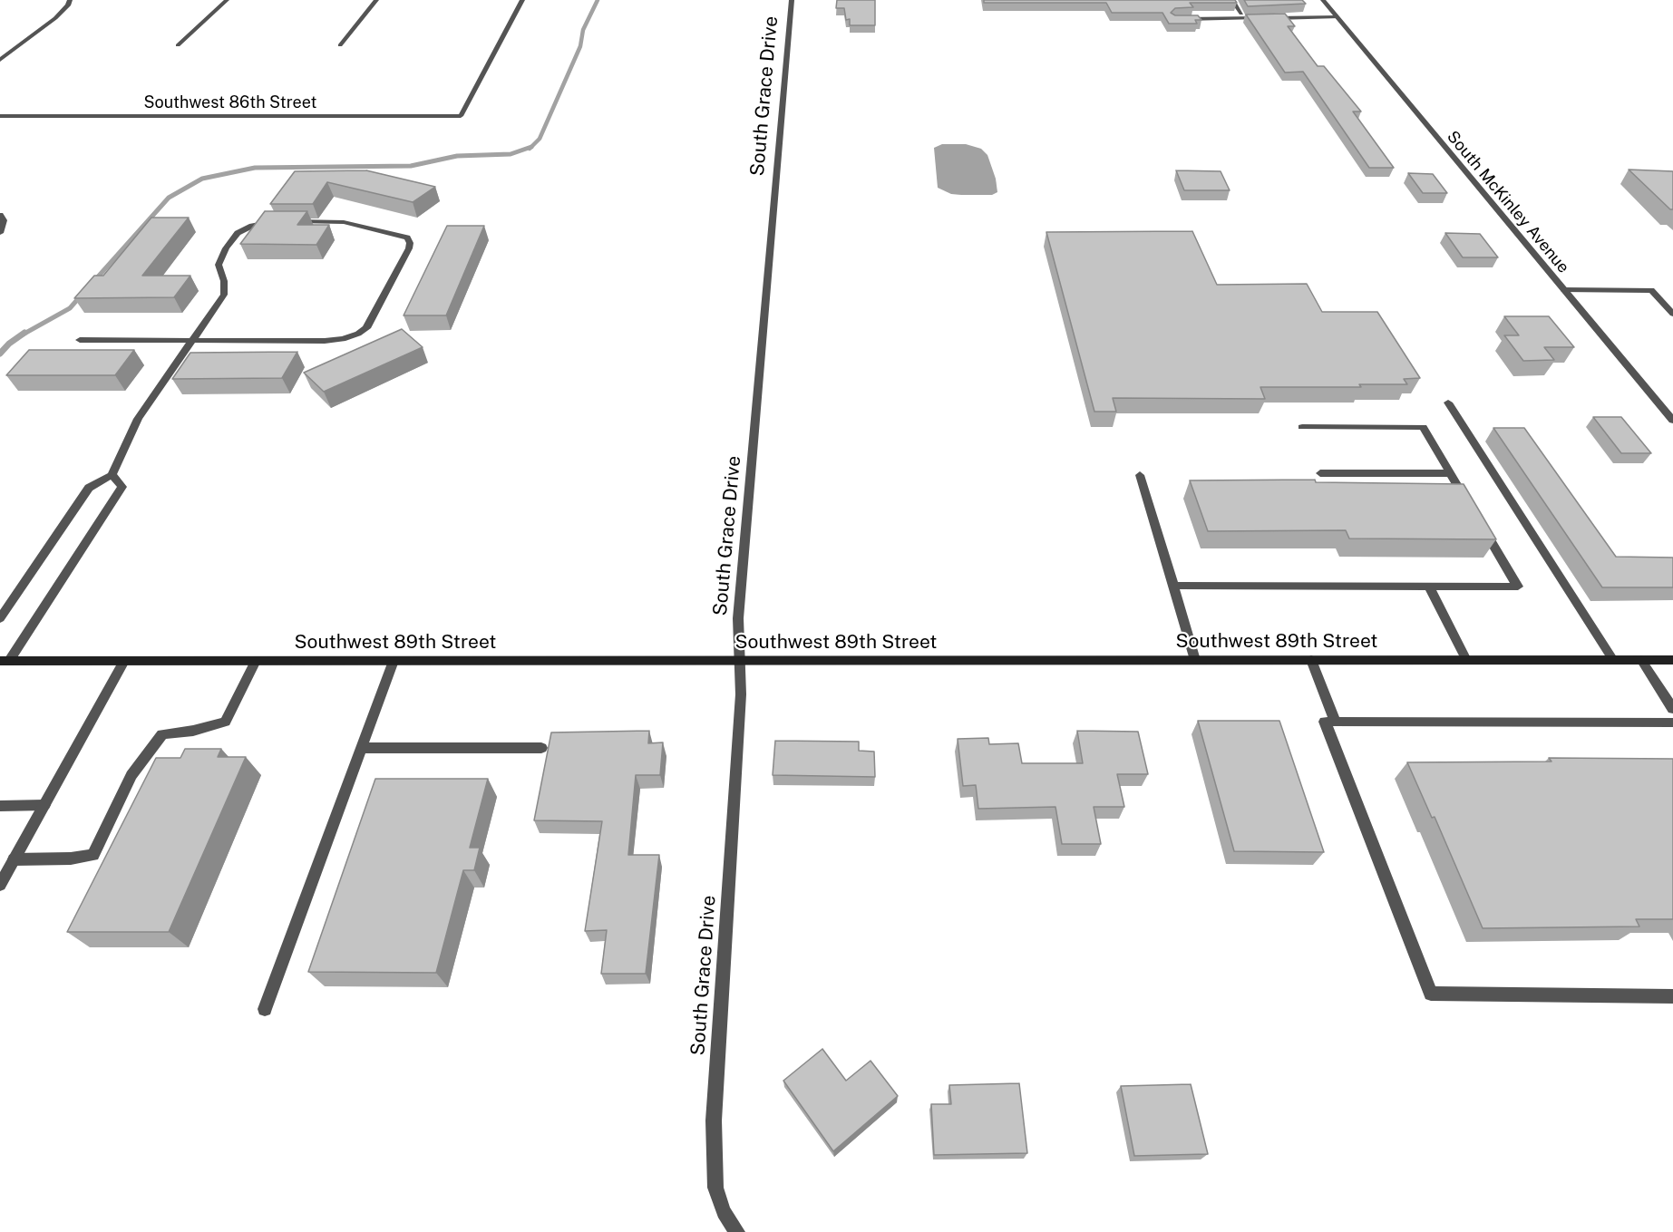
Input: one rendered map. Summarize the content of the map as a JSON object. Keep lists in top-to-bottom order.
{
  "streets": {
    "main road": ["Southwest 89th Street"],
    "street": ["South Grace Drive", "Southwest 86th Street", "South McKinley Avenue"]
  },
  "crossings": [
    ["South Grace Drive", "Southwest 89th Street"]
  ]
}
